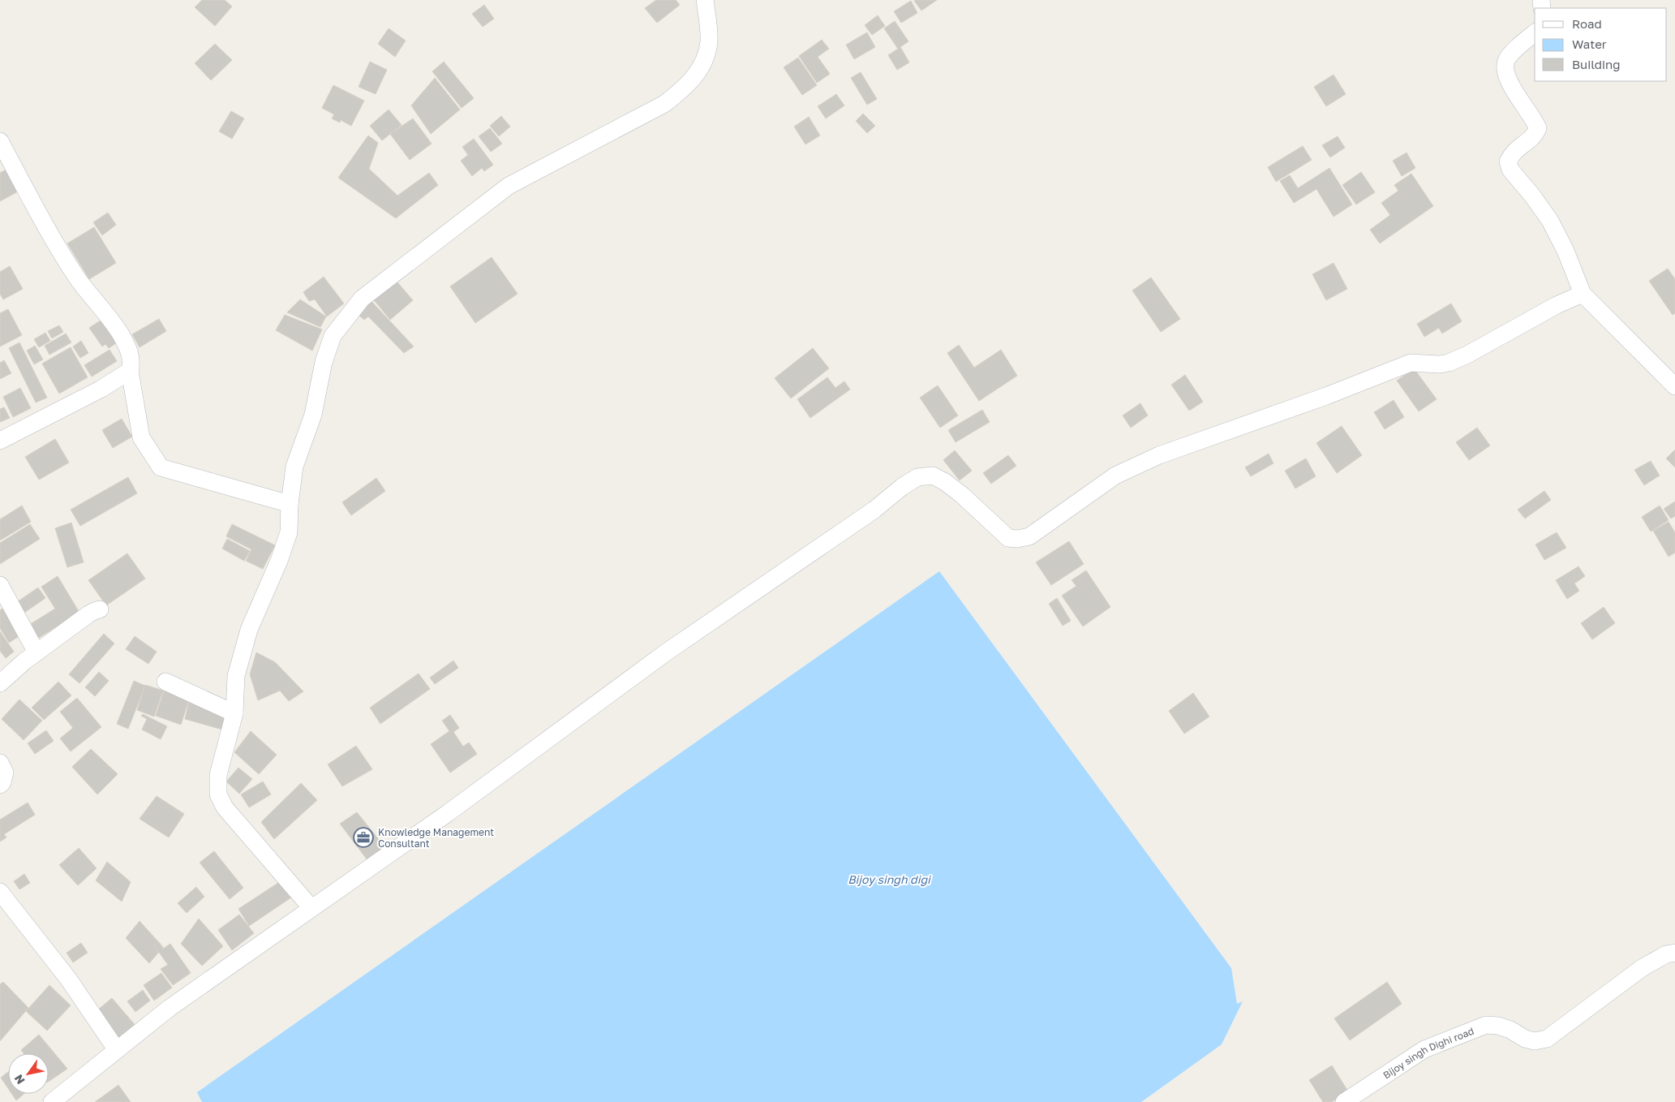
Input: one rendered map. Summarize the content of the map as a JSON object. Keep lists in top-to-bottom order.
{
  "streets": {
    "street": ["Bijoy singh Dighi road"]
  },
  "water": ["Bijoy singh digi"],
  "places": {
    "office": ["Knowledge Management Consultant"]
  },
  "legend": ["Road", "Water", "Building"],
  "north": "bottom left"
}
